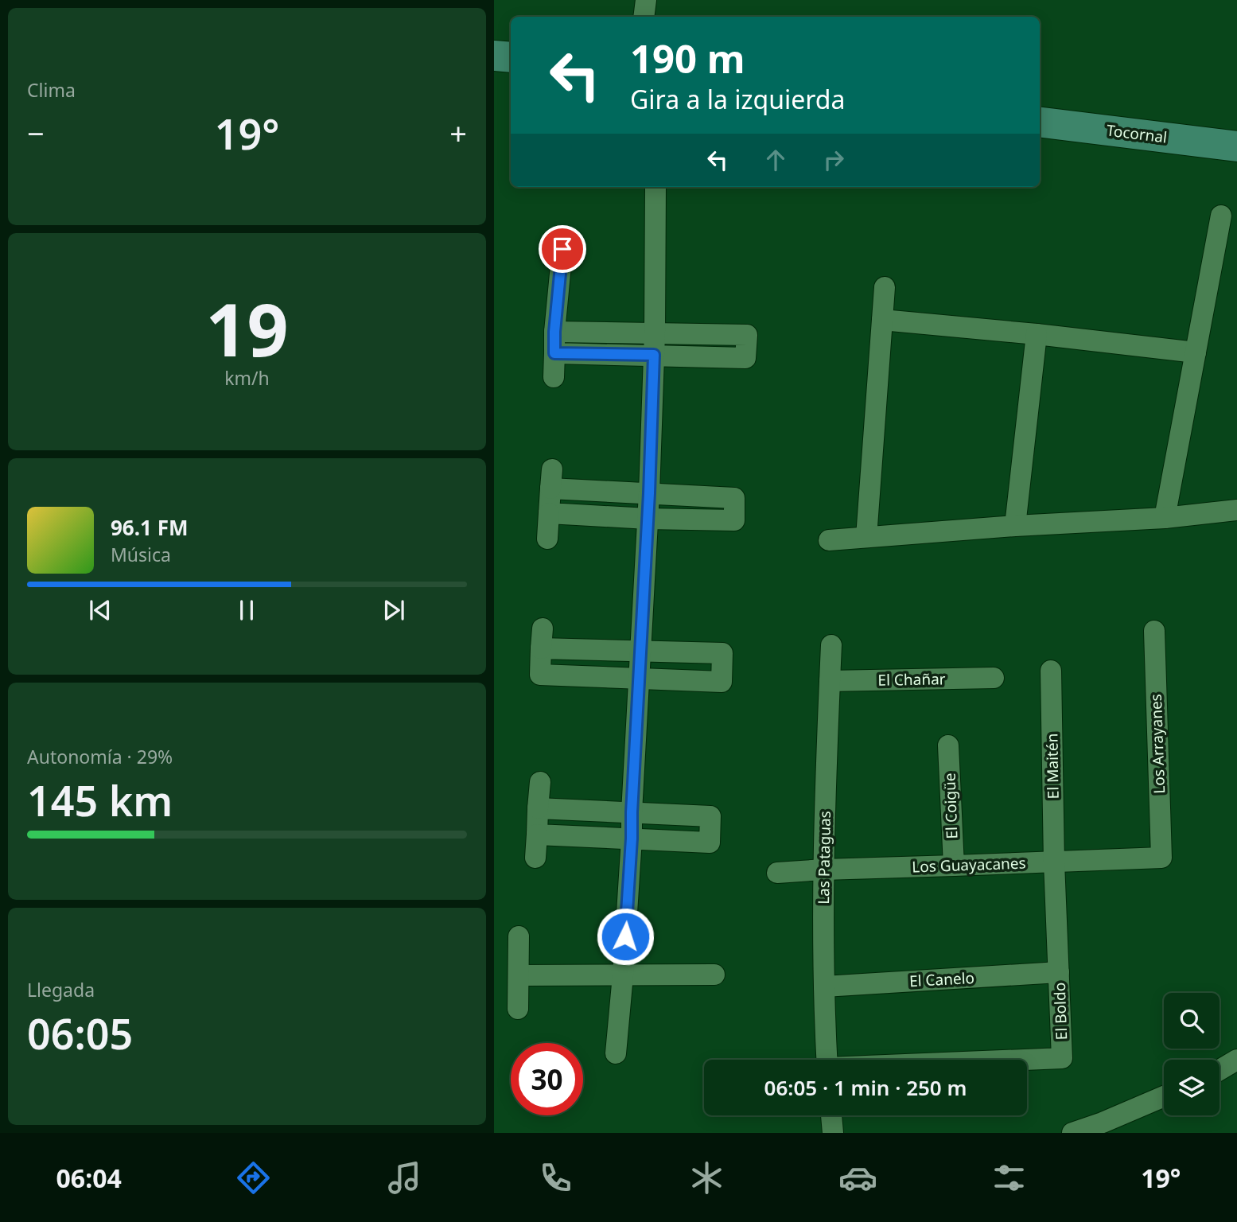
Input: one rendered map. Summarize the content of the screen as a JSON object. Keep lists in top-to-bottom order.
{
  "streets": {
    "main road": ["Tocornal"],
    "street": [
      "El Chañar",
      "Los Arrayanes",
      "El Maitén",
      "El Coigüe",
      "Las Pataguas",
      "Los Guayacanes",
      "El Canelo",
      "El Boldo"
    ]
  },
  "crossings": [
    ["El Chañar", "Las Pataguas"],
    ["Los Arrayanes", "Los Guayacanes"],
    ["El Maitén", "Los Guayacanes"],
    ["El Maitén", "El Boldo"],
    ["El Coigüe", "Los Guayacanes"],
    ["Las Pataguas", "Los Guayacanes"],
    ["Las Pataguas", "El Canelo"],
    ["Los Guayacanes", "El Boldo"],
    ["El Canelo", "El Boldo"]
  ],
  "page": {
    "tile": [
      "Clima",
      ["19", "km/h"],
      ["Autonomía · 29%", "145 km"],
      ["Llegada", "06:05"]
    ],
    "turn": ["190 m", "Gira a la izquierda"],
    "heat": ["−", "19°", "+"],
    "song": ["96.1 FM", "Música"],
    "limit": "30",
    "trip": "06:05 · 1 min · 250 m",
    "tabs": ["06:04", "19°"]
  }
}
